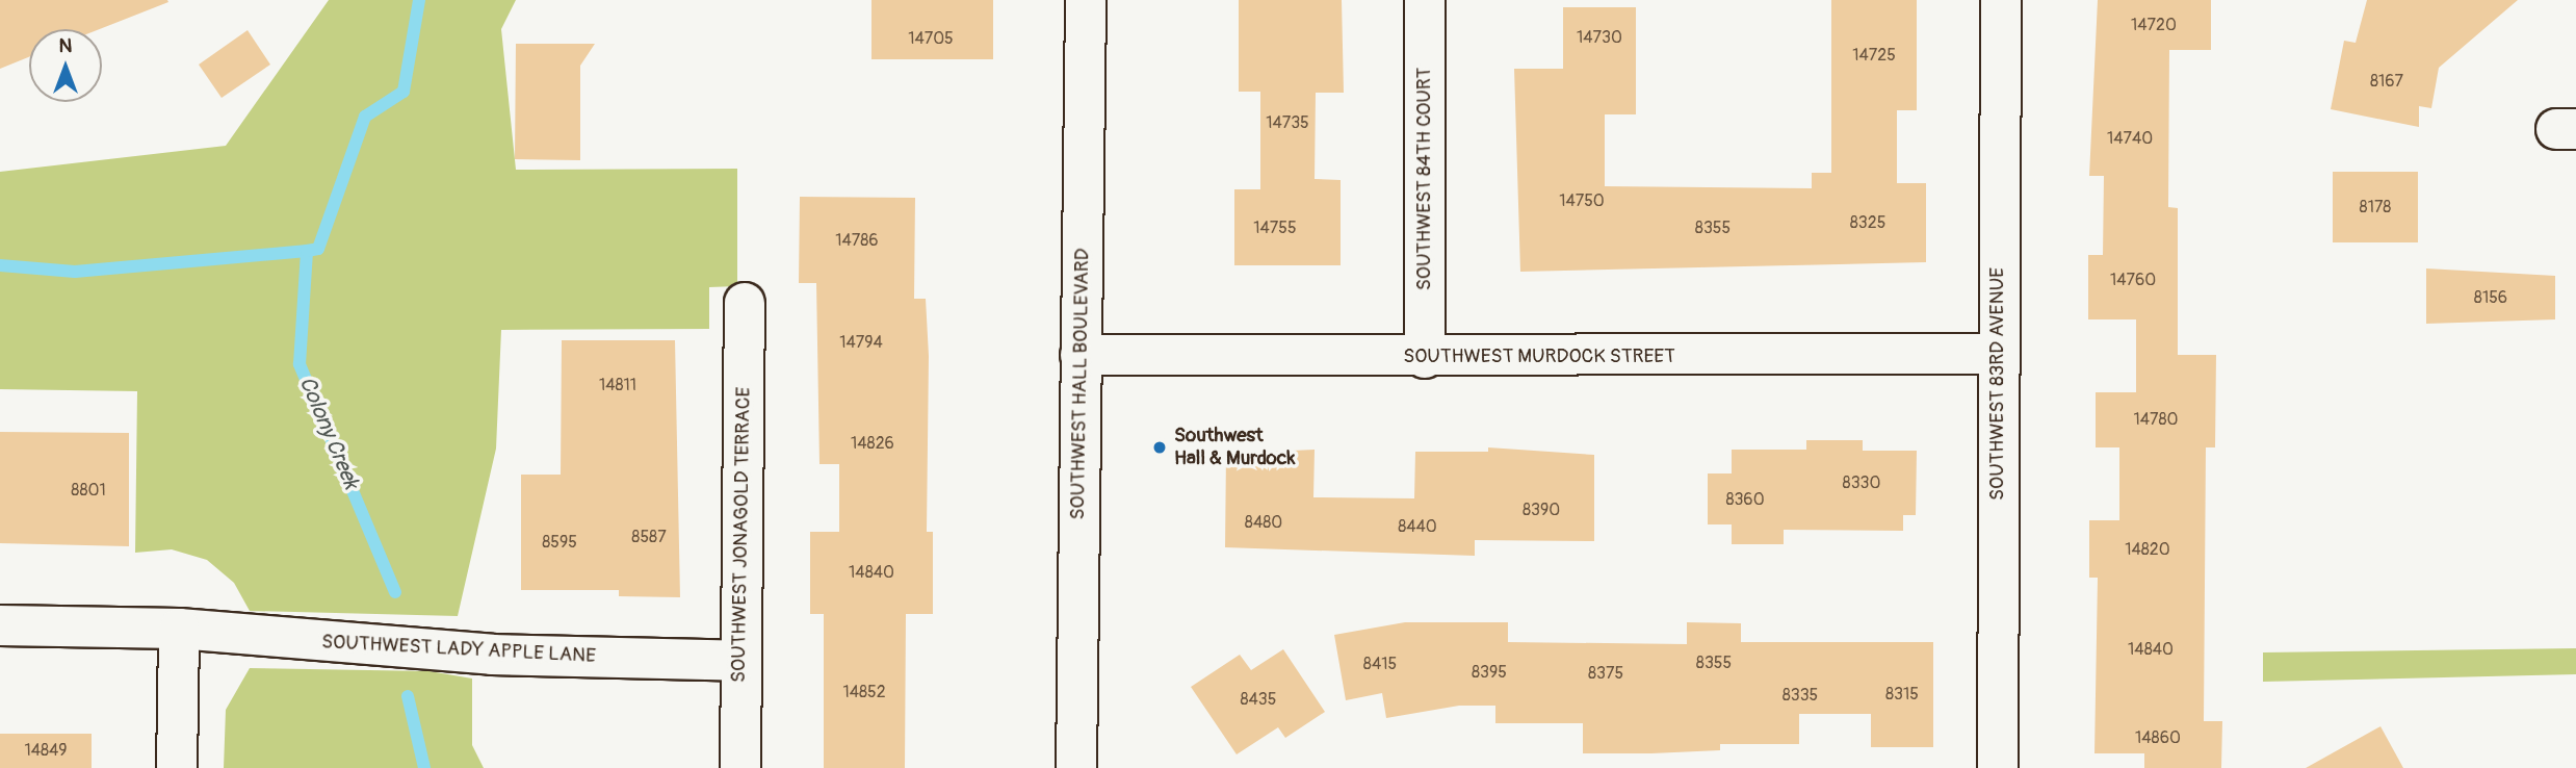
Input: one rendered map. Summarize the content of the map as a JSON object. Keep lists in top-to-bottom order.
{
  "streets": {
    "street": [
      "SOUTHWEST 84TH COURT",
      "SOUTHWEST MURDOCK STREET",
      "SOUTHWEST HALL BOULEVARD",
      "SOUTHWEST 83RD AVENUE",
      "SOUTHWEST JONAGOLD TERRACE",
      "SOUTHWEST LADY APPLE LANE"
    ]
  },
  "crossings": [
    ["SOUTHWEST 84TH COURT", "SOUTHWEST MURDOCK STREET"],
    ["SOUTHWEST MURDOCK STREET", "SOUTHWEST HALL BOULEVARD"],
    ["SOUTHWEST MURDOCK STREET", "SOUTHWEST 83RD AVENUE"],
    ["SOUTHWEST JONAGOLD TERRACE", "SOUTHWEST LADY APPLE LANE"]
  ],
  "water": ["Colony Creek"],
  "places": ["Southwest Hall & Murdock"],
  "house_numbers": [
    "14720",
    "14730",
    "14705",
    "14725",
    "8167",
    "14735",
    "14740",
    "14750",
    "8178",
    "8325",
    "14755",
    "8355",
    "14786",
    "14760",
    "8156",
    "14794",
    "14811",
    "14780",
    "14826",
    "8330",
    "8801",
    "8360",
    "8390",
    "8480",
    "8440",
    "8587",
    "8595",
    "14820",
    "14840",
    "14840",
    "8355",
    "8415",
    "8395",
    "8375",
    "14852",
    "8315",
    "8335",
    "8435",
    "14860",
    "14849"
  ],
  "north": "top"
}
